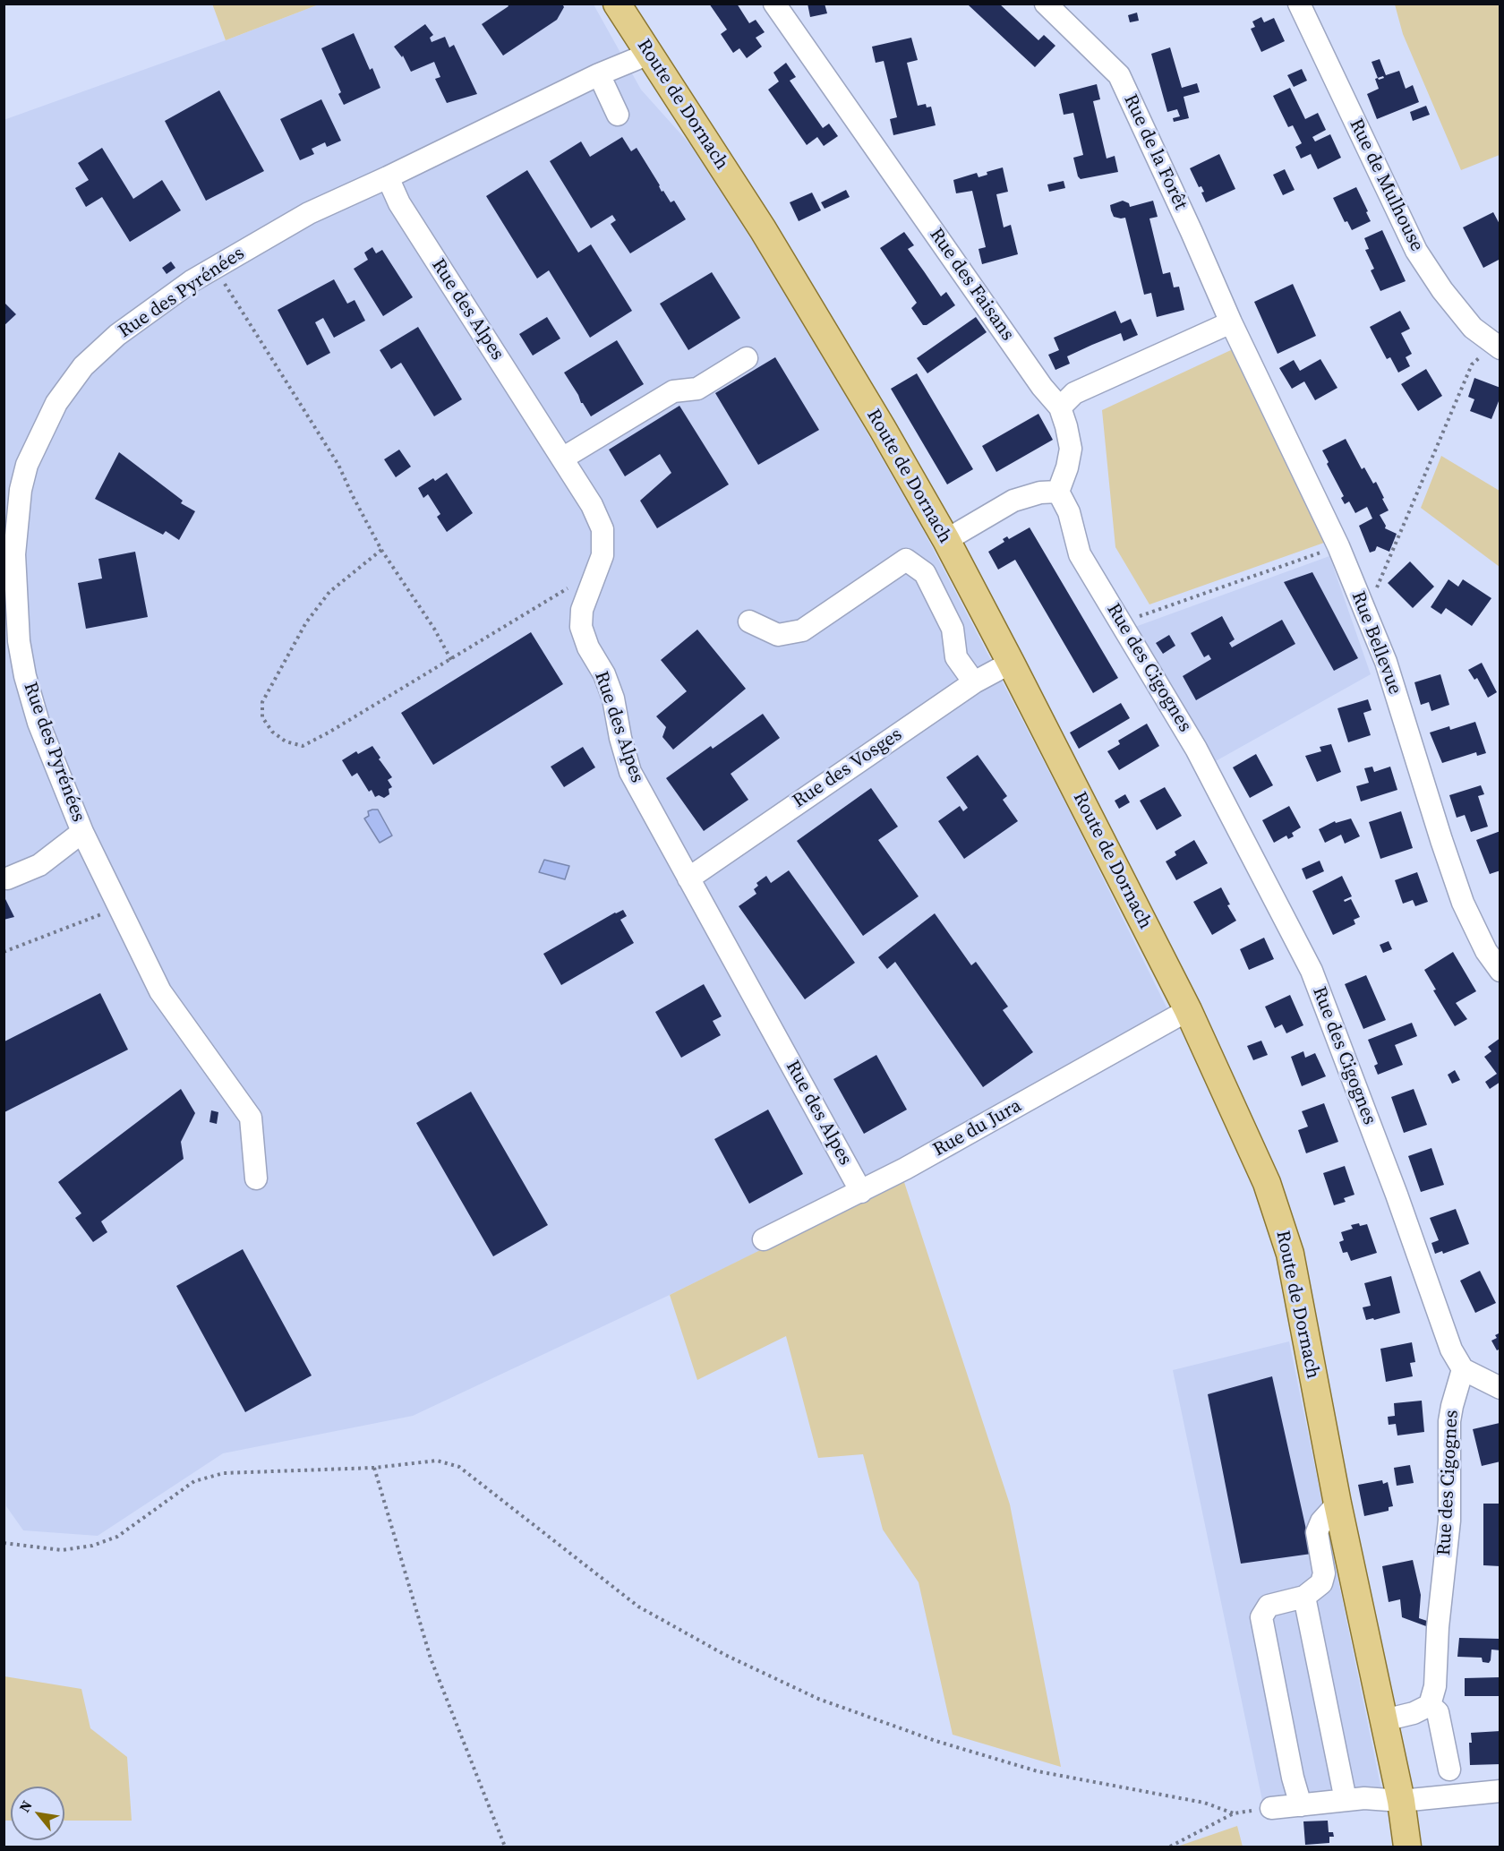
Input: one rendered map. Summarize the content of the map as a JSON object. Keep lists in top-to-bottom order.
{
  "streets": {
    "main road": ["Route de Dornach"],
    "street": [
      "Rue de la Forêt",
      "Rue de Mulhouse",
      "Rue des Faisans",
      "Rue des Pyrénées",
      "Rue des Alpes",
      "Rue Bellevue",
      "Rue des Cigognes",
      "Rue des Vosges",
      "Rue du Jura"
    ]
  },
  "crossings": [
    ["Route de Dornach", "Rue des Pyrénées"],
    ["Route de Dornach", "Rue des Vosges"],
    ["Route de Dornach", "Rue du Jura"],
    ["Rue de la Forêt", "Rue Bellevue"],
    ["Rue des Pyrénées", "Rue des Alpes"],
    ["Rue des Alpes", "Rue des Vosges"],
    ["Rue des Alpes", "Rue du Jura"]
  ],
  "north": "top left"
}
